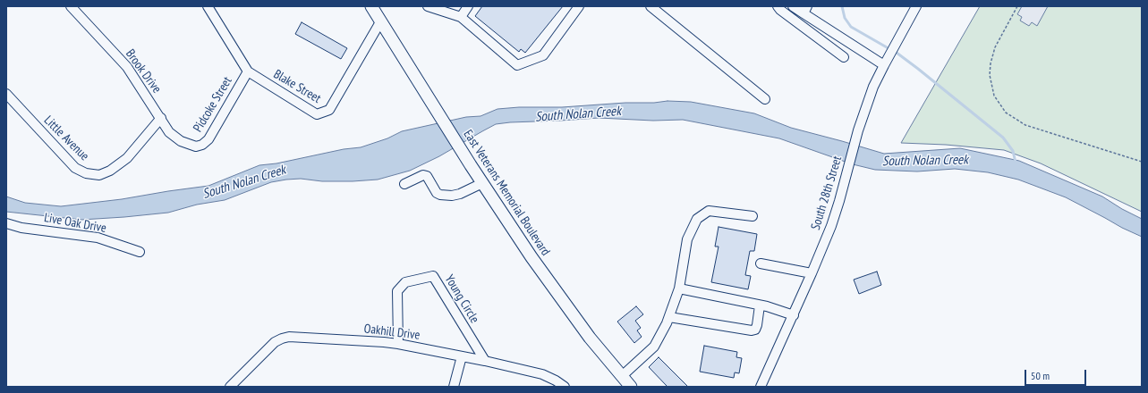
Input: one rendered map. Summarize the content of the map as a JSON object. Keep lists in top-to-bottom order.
{
  "streets": {
    "main road": ["East Veterans Memorial Boulevard"],
    "street": [
      "Brook Drive",
      "Blake Street",
      "Pidcoke Street",
      "Little Avenue",
      "South 28th Street",
      "Live Oak Drive",
      "Young Circle",
      "Oakhill Drive"
    ]
  },
  "crossings": [
    ["Brook Drive", "Pidcoke Street"],
    ["Brook Drive", "Little Avenue"],
    ["Blake Street", "Pidcoke Street"],
    ["Blake Street", "East Veterans Memorial Boulevard"],
    ["Young Circle", "Oakhill Drive"]
  ],
  "water": ["South Nolan Creek"],
  "scale_bar": "50 m"
}
